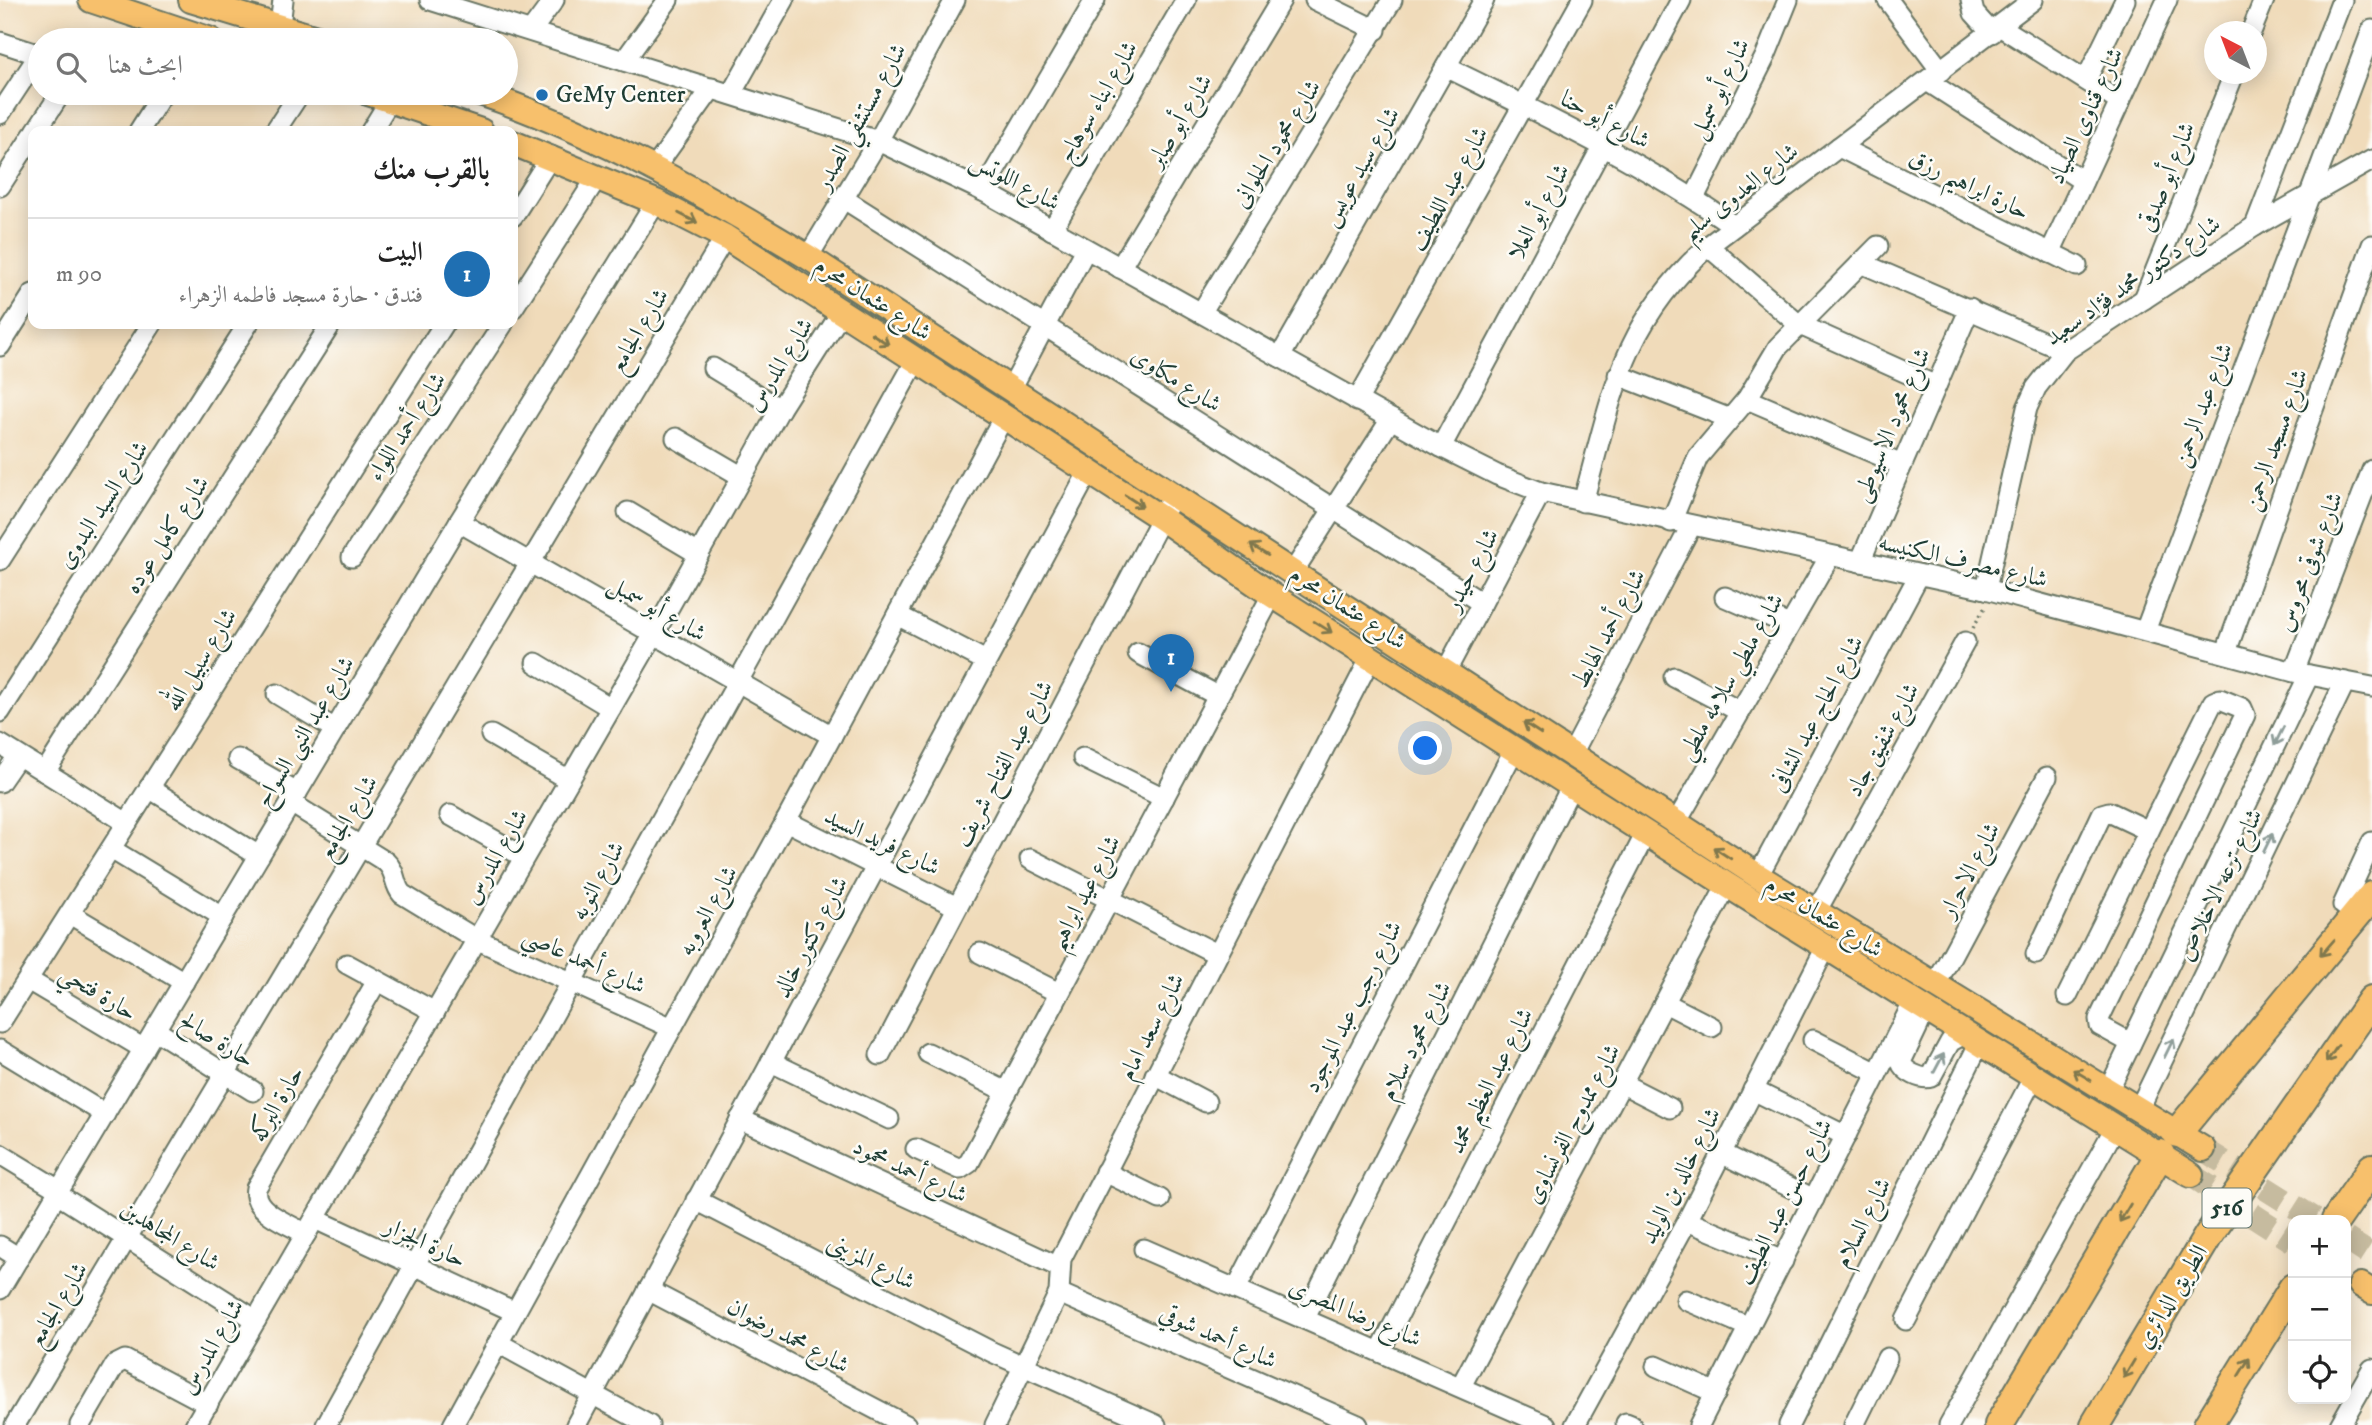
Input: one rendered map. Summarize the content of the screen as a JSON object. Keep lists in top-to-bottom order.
{
  "streets": {
    "highway": ["516", "الطريق الدائري"],
    "main road": ["شارع عثمان محرم"],
    "street": [
      "شارع أبو سمبل",
      "شارع ابناء سوهاج",
      "شارع قناوى الصياد",
      "شارع مستشفي الصدر",
      "شارع أبو حنا",
      "شارع أبو صابر",
      "شارع محمود الحلوانى",
      "شارع سيد عويس",
      "شارع أبو صدقى",
      "شارع اللوتس",
      "حارة ابراهيم رزق",
      "شارع عبد اللطيف",
      "شارع العدوى سليم",
      "شارع أبو العلا",
      "شارع دكتور محمد فؤاد سعيد",
      "شارع الجامع",
      "شارع المدرس",
      "شارع مكاوى",
      "شارع عبد الرحمن",
      "شارع محمود الاسيوطى",
      "شارع أحمد اللواء",
      "شارع مسجد الرحمن",
      "شارع السيد البدوى",
      "شارع كامل عوده",
      "شارع مصرف الكنيسه",
      "شارع شوقى محروس",
      "شارع حيدر",
      "شارع أحمد الهابط",
      "شارع سبيل الله",
      "شارع ملطي سلامه ملطي",
      "شارع الحاج عبد الشافى",
      "شارع عبد النبى السواح",
      "شارع شفيق جاد",
      "شارع عبد الفتاح شريف",
      "شارع فريد السيد",
      "شارع الاحرار",
      "شارع النوبه",
      "شارع ترعه الاخلاص",
      "شارع عيد ابراهيم",
      "شارع العروبه",
      "شارع دكتور خالد",
      "شارع أحمد عاصي",
      "حارة فتحي",
      "شارع رجب عبد الموجود",
      "شارع سعد امام",
      "حارة صالح",
      "شارع محمود سلام",
      "شارع عبد العظيم محمد",
      "حارة البركه",
      "شارع ممدوح الفرنساوى",
      "شارع أحمد محمود",
      "شارع خالد بن الوليد",
      "شارع حسن عبد الطيف",
      "شارع السلام",
      "شارع المجاهدين",
      "حارة الجزار",
      "شارع المزينى",
      "شارع رضا المصرى",
      "شارع محمد رضوان",
      "شارع أحمد شوقي"
    ]
  },
  "crossings": [
    ["شارع أبو سمبل", "شارع أبو حنا"],
    ["شارع أبو سمبل", "شارع الجامع"],
    ["شارع أبو سمبل", "شارع المدرس"],
    ["شارع أبو سمبل", "شارع عبد النبى السواح"],
    ["شارع أبو سمبل", "شارع النوبه"],
    ["شارع أبو سمبل", "شارع العروبه"],
    ["شارع ابناء سوهاج", "شارع اللوتس"],
    ["شارع قناوى الصياد", "حارة ابراهيم رزق"],
    ["شارع مستشفي الصدر", "شارع اللوتس"],
    ["شارع مستشفي الصدر", "شارع عثمان محرم"],
    ["شارع مستشفي الصدر", "شارع مكاوى"],
    ["شارع أبو حنا", "شارع سيد عويس"],
    ["شارع أبو حنا", "شارع عبد اللطيف"],
    ["شارع أبو حنا", "شارع العدوى سليم"],
    ["شارع أبو حنا", "شارع أبو العلا"],
    ["شارع أبو صابر", "شارع اللوتس"],
    ["شارع محمود الحلوانى", "شارع اللوتس"],
    ["شارع سيد عويس", "شارع اللوتس"],
    ["شارع أبو صدقى", "شارع دكتور محمد فؤاد سعيد"],
    ["شارع اللوتس", "شارع عبد اللطيف"],
    ["شارع اللوتس", "شارع أبو العلا"],
    ["شارع اللوتس", "شارع مصرف الكنيسه"],
    ["شارع اللوتس", "شارع حيدر"],
    ["حارة ابراهيم رزق", "شارع العدوى سليم"],
    ["شارع العدوى سليم", "شارع مصرف الكنيسه"],
    ["شارع دكتور محمد فؤاد سعيد", "شارع عبد الرحمن"],
    ["شارع دكتور محمد فؤاد سعيد", "شارع مصرف الكنيسه"],
    ["شارع عثمان محرم", "شارع الجامع"],
    ["شارع عثمان محرم", "شارع المدرس"],
    ["شارع عثمان محرم", "شارع حيدر"],
    ["شارع عثمان محرم", "شارع أحمد الهابط"],
    ["شارع عثمان محرم", "شارع ملطي سلامه ملطي"],
    ["شارع عثمان محرم", "شارع الحاج عبد الشافى"],
    ["شارع عثمان محرم", "شارع عبد النبى السواح"],
    ["شارع عثمان محرم", "شارع شفيق جاد"],
    ["شارع عثمان محرم", "شارع عبد الفتاح شريف"],
    ["شارع عثمان محرم", "شارع الاحرار"],
    ["شارع عثمان محرم", "شارع النوبه"],
    ["شارع عثمان محرم", "شارع ترعه الاخلاص"],
    ["شارع عثمان محرم", "شارع عيد ابراهيم"],
    ["شارع عثمان محرم", "شارع العروبه"],
    ["شارع عثمان محرم", "شارع دكتور خالد"],
    ["شارع عثمان محرم", "شارع رجب عبد الموجود"],
    ["شارع عثمان محرم", "شارع سعد امام"],
    ["شارع عثمان محرم", "شارع محمود سلام"],
    ["شارع عثمان محرم", "شارع عبد العظيم محمد"],
    ["شارع عثمان محرم", "شارع ممدوح الفرنساوى"],
    ["شارع عثمان محرم", "شارع خالد بن الوليد"],
    ["شارع عثمان محرم", "شارع حسن عبد الطيف"],
    ["شارع عثمان محرم", "شارع السلام"],
    ["شارع الجامع", "شارع أحمد عاصي"],
    ["شارع الجامع", "حارة صالح"],
    ["شارع الجامع", "شارع المجاهدين"],
    ["شارع المدرس", "شارع أحمد عاصي"],
    ["شارع المدرس", "حارة البركه"],
    ["شارع المدرس", "شارع المجاهدين"],
    ["شارع المدرس", "حارة الجزار"],
    ["شارع مكاوى", "شارع حيدر"],
    ["شارع عبد الرحمن", "شارع مصرف الكنيسه"],
    ["شارع محمود الاسيوطى", "شارع مصرف الكنيسه"],
    ["شارع مسجد الرحمن", "شارع مصرف الكنيسه"],
    ["شارع مصرف الكنيسه", "شارع شوقى محروس"],
    ["شارع مصرف الكنيسه", "شارع حيدر"],
    ["شارع مصرف الكنيسه", "شارع أحمد الهابط"],
    ["شارع مصرف الكنيسه", "شارع ملطي سلامه ملطي"],
    ["شارع مصرف الكنيسه", "شارع الحاج عبد الشافى"],
    ["شارع مصرف الكنيسه", "شارع ترعه الاخلاص"],
    ["شارع شوقى محروس", "شارع ترعه الاخلاص"],
    ["شارع سبيل الله", "حارة فتحي"],
    ["شارع عبد النبى السواح", "شارع أحمد عاصي"],
    ["شارع عبد النبى السواح", "حارة فتحي"],
    ["شارع عبد النبى السواح", "حارة صالح"],
    ["شارع عبد النبى السواح", "شارع المجاهدين"],
    ["شارع عبد الفتاح شريف", "شارع فريد السيد"],
    ["شارع فريد السيد", "شارع العروبه"],
    ["شارع فريد السيد", "شارع دكتور خالد"],
    ["شارع النوبه", "شارع أحمد عاصي"],
    ["شارع النوبه", "حارة الجزار"],
    ["شارع العروبه", "شارع أحمد عاصي"],
    ["شارع العروبه", "حارة الجزار"],
    ["شارع دكتور خالد", "شارع أحمد محمود"],
    ["شارع دكتور خالد", "شارع المزينى"],
    ["شارع دكتور خالد", "شارع محمد رضوان"],
    ["شارع رجب عبد الموجود", "شارع رضا المصرى"],
    ["شارع سعد امام", "شارع أحمد محمود"],
    ["شارع سعد امام", "شارع المزينى"],
    ["شارع سعد امام", "شارع أحمد شوقي"],
    ["شارع محمود سلام", "شارع رضا المصرى"],
    ["شارع عبد العظيم محمد", "شارع رضا المصرى"],
    ["حارة البركه", "حارة الجزار"],
    ["شارع ممدوح الفرنساوى", "شارع رضا المصرى"]
  ],
  "places": ["GeMy Center"],
  "north": "top left",
  "page": {
    "search": "ابحث هنا",
    "heading": "بالقرب منك",
    "list": [
      {
        "mark": "1",
        "name": "البيت",
        "note": "فندق · حارة مسجد فاطمه الزهراء",
        "value": "90 m"
      }
    ],
    "pins": "1",
    "map_buttons": ["+", "−"]
  }
}
